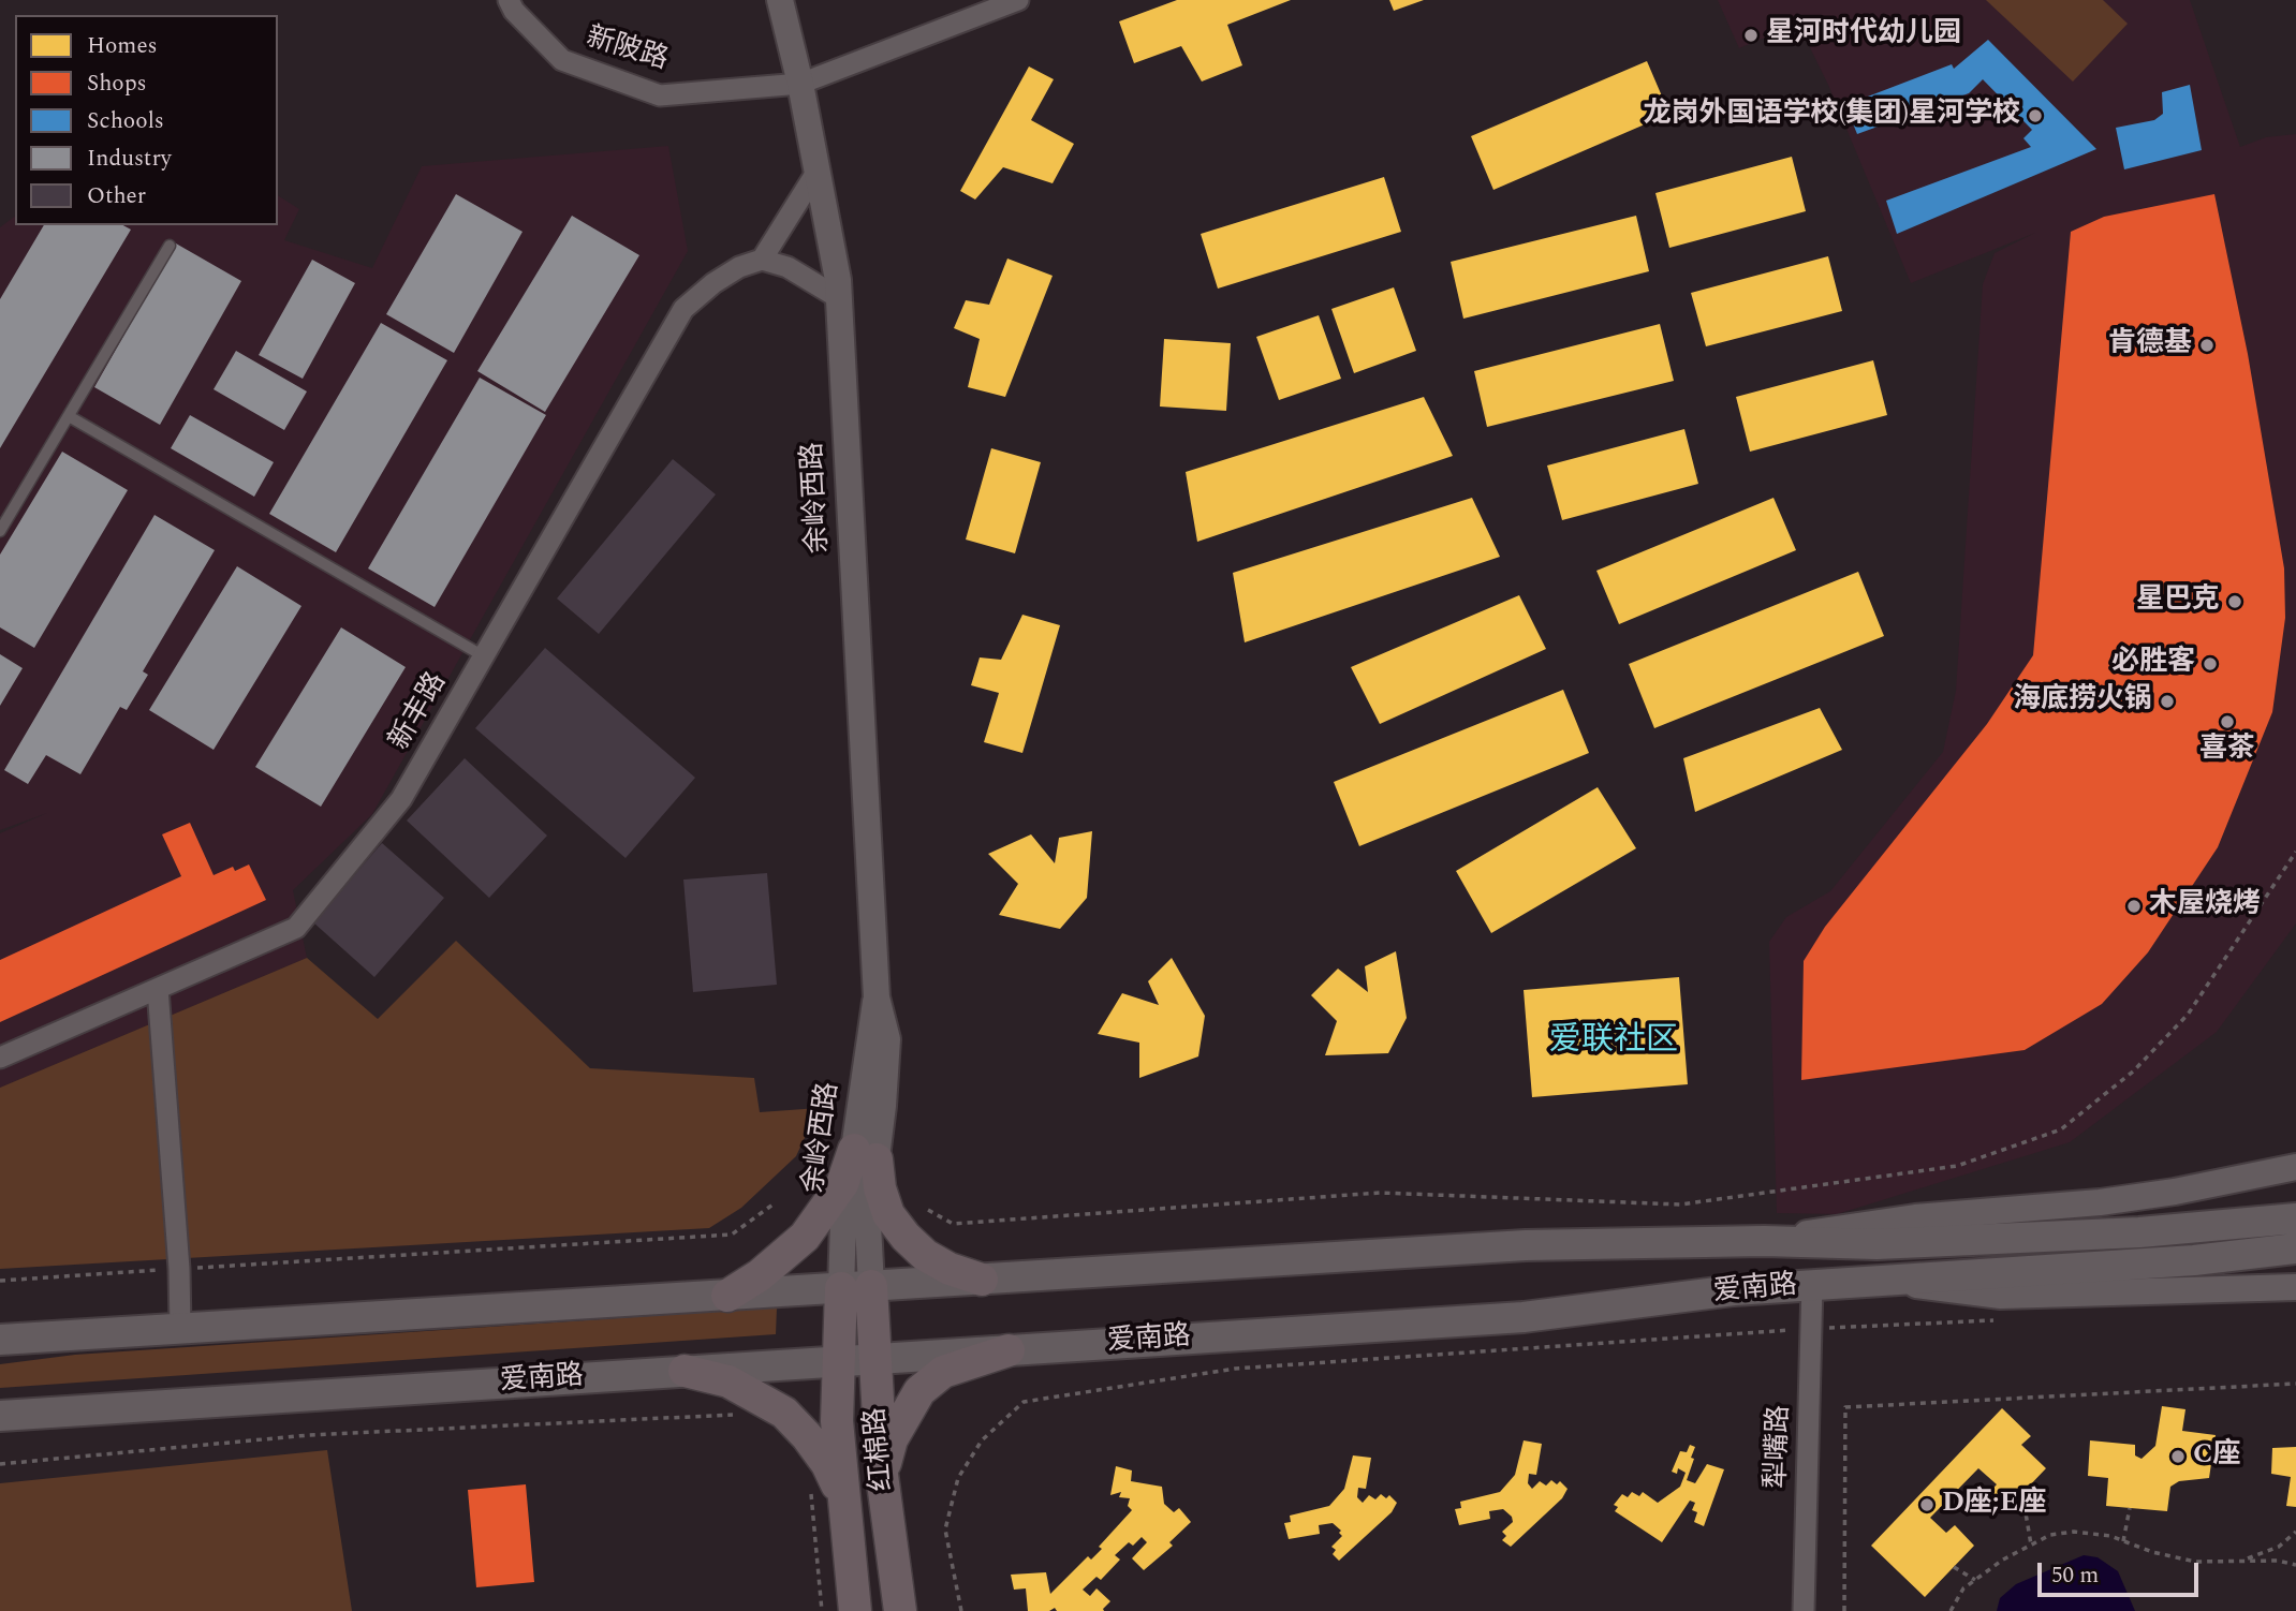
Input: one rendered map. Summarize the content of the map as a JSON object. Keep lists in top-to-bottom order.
{
  "streets": {
    "main road": ["爱南路", "红棉路"],
    "street": [
      "新陂路",
      "余岭西路",
      "新丰路",
      "犁嘴路"
    ]
  },
  "crossings": [
    ["新陂路", "余岭西路"],
    ["余岭西路", "爱南路"],
    ["余岭西路", "红棉路"],
    ["爱南路", "犁嘴路"],
    ["爱南路", "红棉路"]
  ],
  "districts": ["爱联社区"],
  "places": [
    "星河时代幼儿园",
    "龙岗外国语学校(集团)星河学校",
    "肯德基",
    "星巴克",
    "必胜客",
    "海底捞火锅",
    "喜茶",
    "木屋烧烤",
    "C座",
    "D座;E座"
  ],
  "legend": [
    "Homes",
    "Shops",
    "Schools",
    "Industry",
    "Other"
  ],
  "scale_bar": "50 m"
}
